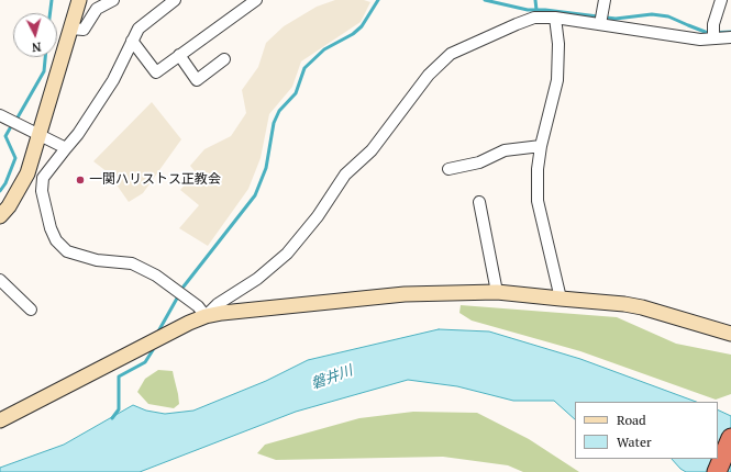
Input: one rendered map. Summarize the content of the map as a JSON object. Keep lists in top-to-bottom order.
{
  "water": ["磐井川"],
  "places": ["一関ハリストス正教会"],
  "legend": ["Road", "Water"],
  "north": "bottom"
}
